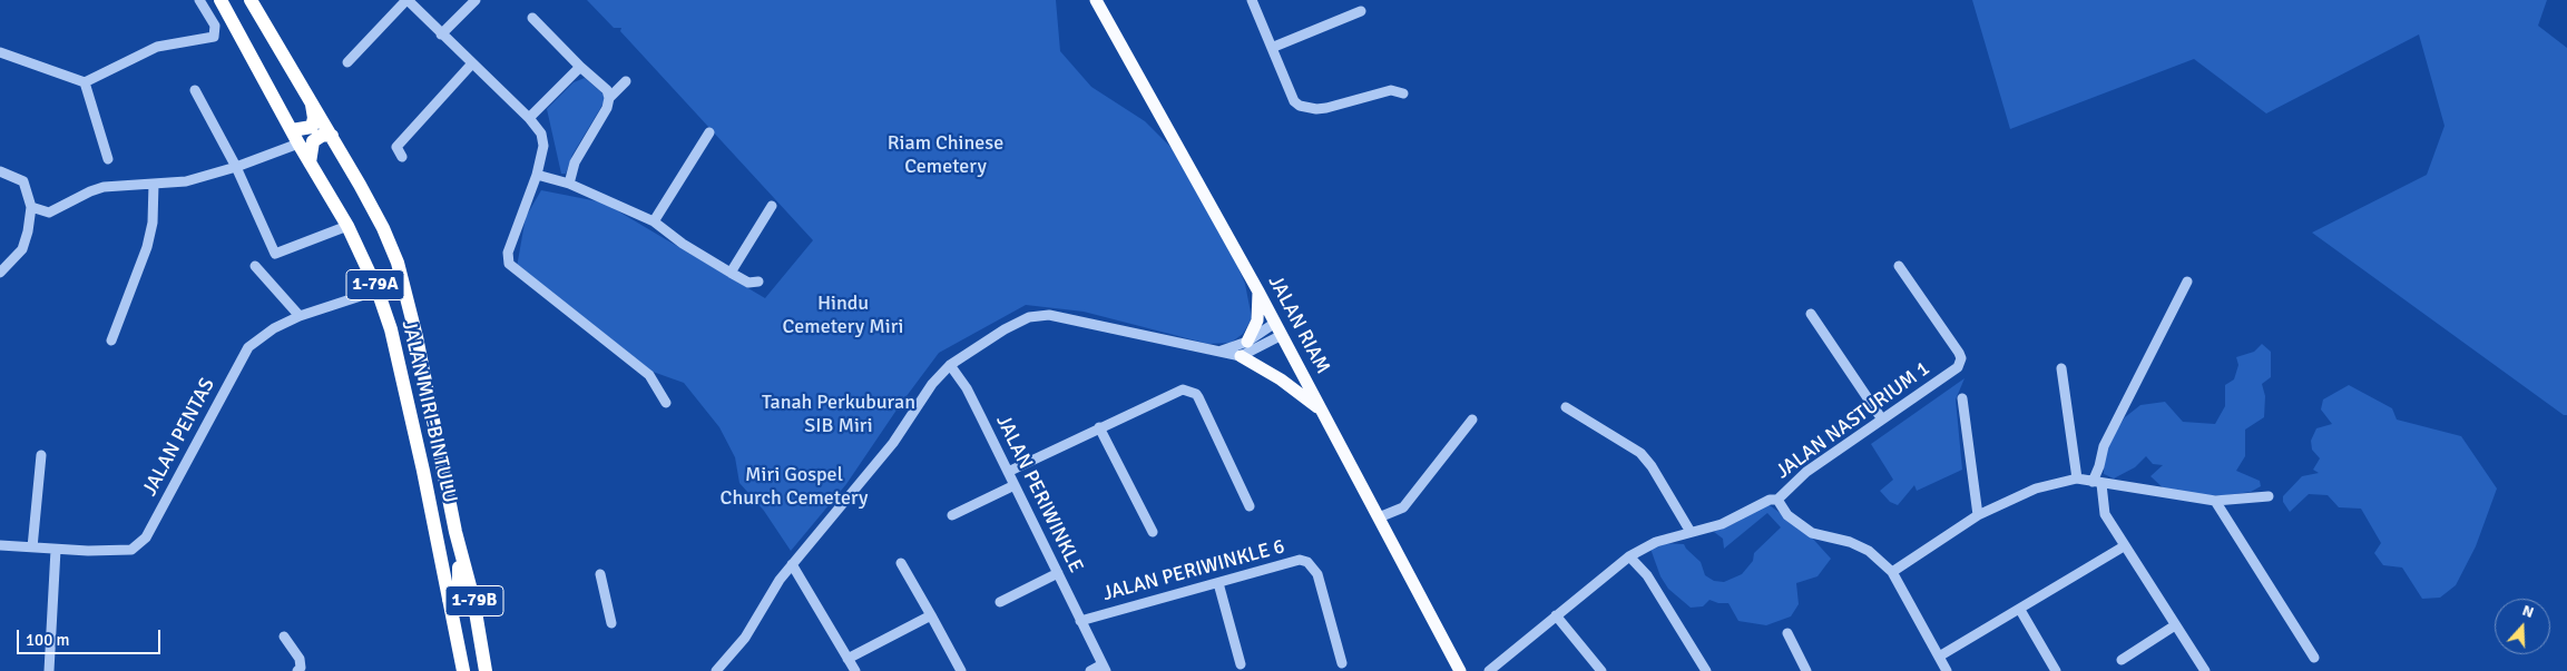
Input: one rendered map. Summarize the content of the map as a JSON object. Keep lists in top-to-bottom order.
{
  "streets": {
    "highway": ["1-79A", "JALAN MIRI-BINTULU", "1-79B"],
    "main road": ["JALAN RIAM"],
    "street": [
      "JALAN NASTURIUM 1",
      "JALAN PENTAS",
      "JALAN PERIWINKLE",
      "JALAN PERIWINKLE 6"
    ]
  },
  "crossings": [
    ["JALAN MIRI-BINTULU", "JALAN PENTAS"],
    ["JALAN PERIWINKLE", "JALAN PERIWINKLE 6"]
  ],
  "parks": [
    "Riam Chinese Cemetery",
    "Hindu Cemetery Miri",
    "Tanah Perkuburan SIB Miri",
    "Miri Gospel Church Cemetery"
  ],
  "scale_bar": "100 m",
  "north": "top"
}
